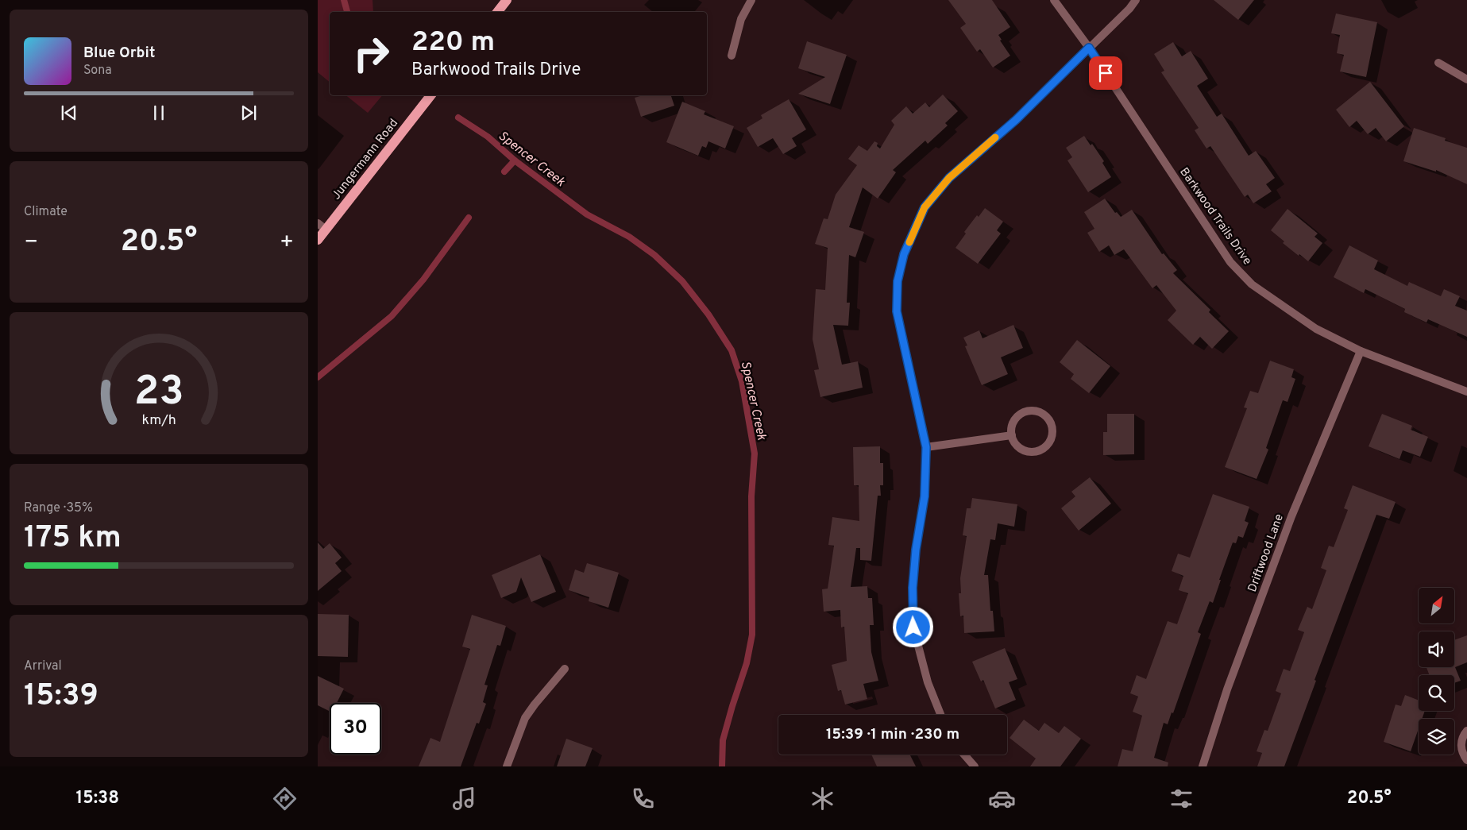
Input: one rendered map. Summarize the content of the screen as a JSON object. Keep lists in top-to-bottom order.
{
  "streets": {
    "main road": ["Jungermann Road"],
    "street": ["Barkwood Trails Drive", "Driftwood Lane"]
  },
  "crossings": [
    ["Barkwood Trails Drive", "Driftwood Lane"]
  ],
  "water": ["Spencer Creek"],
  "north": "top right",
  "page": {
    "turn": ["220 m", "Barkwood Trails Drive"],
    "song": ["Blue Orbit", "Sona"],
    "tile": [
      "Climate",
      ["Range · 35%", "175 km"],
      ["Arrival", "15:39"]
    ],
    "heat": ["−", "20.5°", "+"],
    "limit": "30",
    "trip": "15:39 · 1 min · 230 m",
    "tabs": ["15:38", "20.5°"],
    "gauge": ["23", "km/h"]
  }
}
